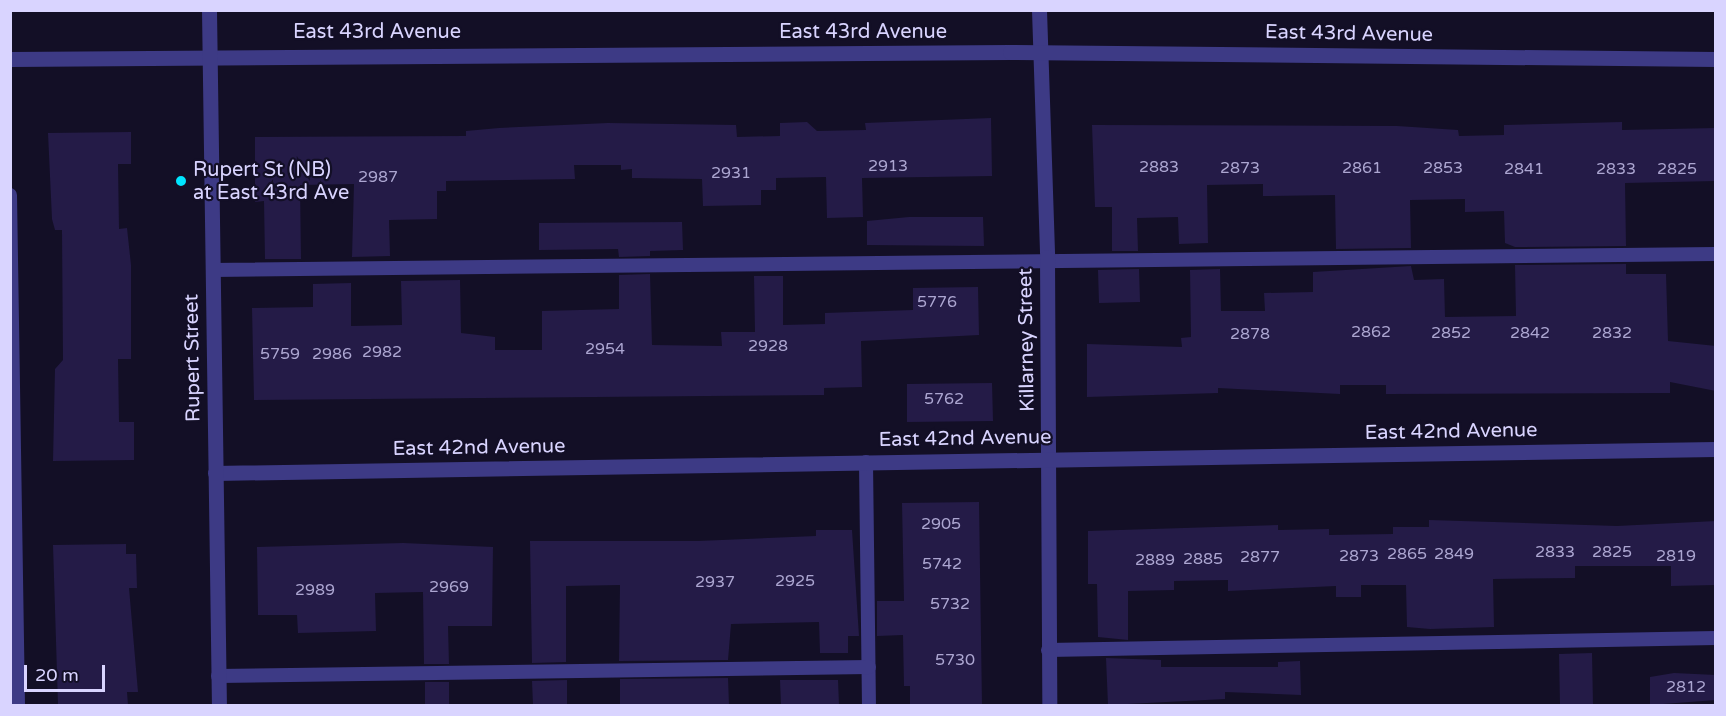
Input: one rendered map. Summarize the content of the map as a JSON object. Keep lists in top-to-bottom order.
{
  "streets": {
    "street": [
      "East 43rd Avenue",
      "Killarney Street",
      "Rupert Street",
      "East 42nd Avenue"
    ]
  },
  "crossings": [
    ["East 43rd Avenue", "Killarney Street"],
    ["East 43rd Avenue", "Rupert Street"],
    ["Killarney Street", "East 42nd Avenue"],
    ["Rupert Street", "East 42nd Avenue"]
  ],
  "places": ["Rupert St (NB) at East 43rd Ave"],
  "house_numbers": [
    "2913",
    "2883",
    "2873",
    "2861",
    "2853",
    "2841",
    "2833",
    "2825",
    "2931",
    "2987",
    "5776",
    "2862",
    "2852",
    "2842",
    "2832",
    "2878",
    "2928",
    "2954",
    "2982",
    "5759",
    "2986",
    "5762",
    "2905",
    "2833",
    "2825",
    "2865",
    "2849",
    "2873",
    "2819",
    "2877",
    "2885",
    "2889",
    "5742",
    "2925",
    "2937",
    "2969",
    "2989",
    "5732",
    "5730",
    "2812"
  ],
  "scale_bar": "20 m"
}
